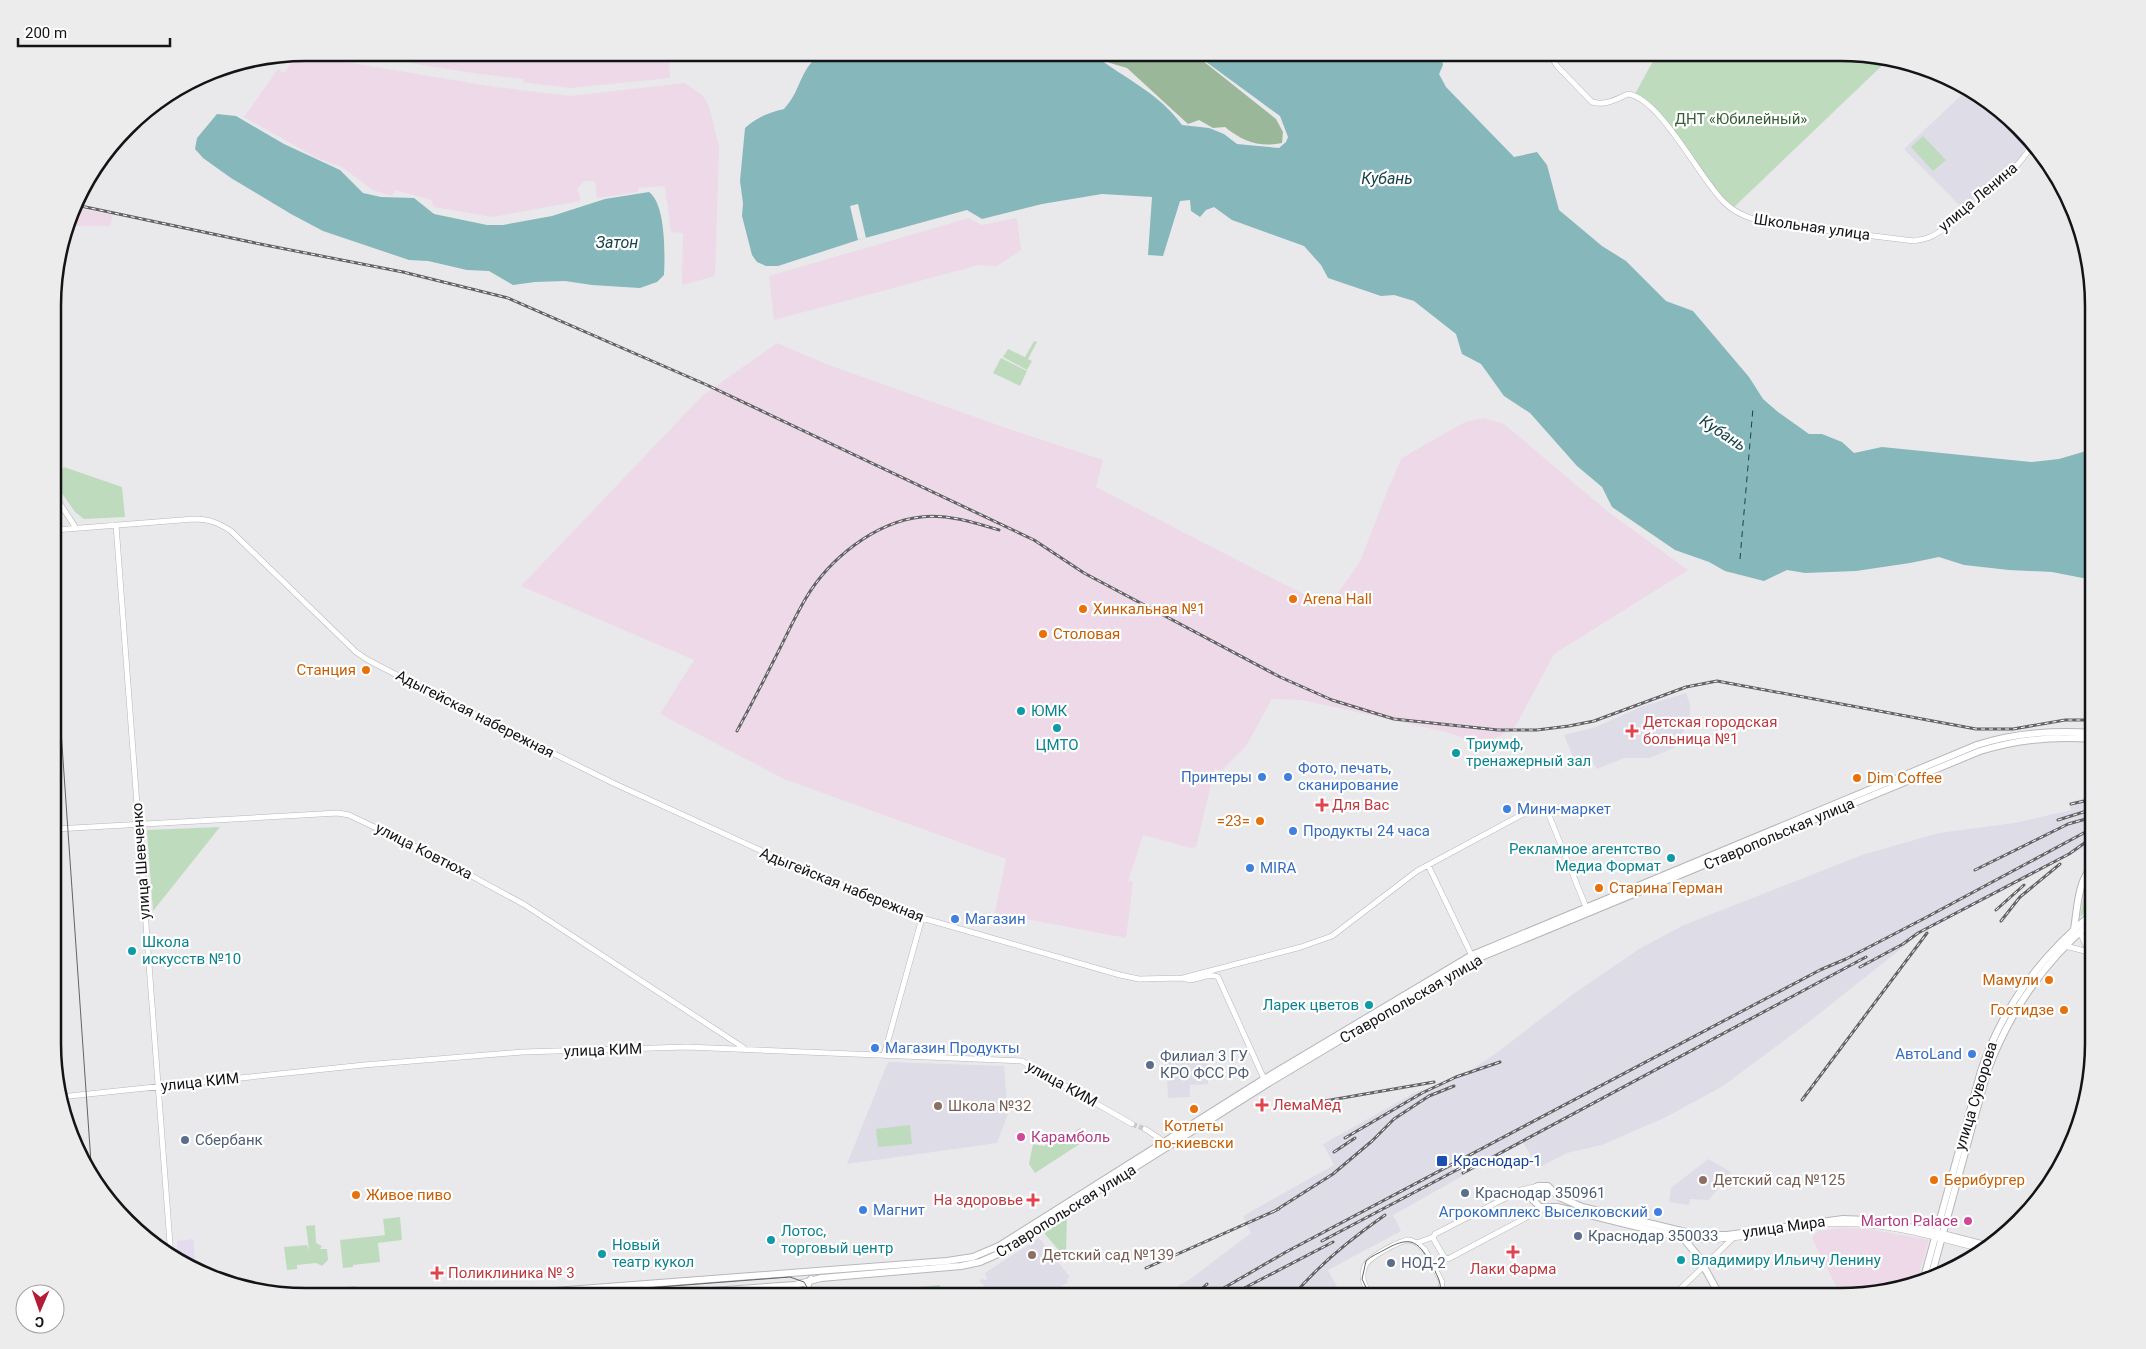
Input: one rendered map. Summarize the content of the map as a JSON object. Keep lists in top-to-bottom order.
{
  "streets": {
    "main road": ["Ставропольская улица", "улица Суворова", "улица Мира"],
    "street": [
      "улица Ленина",
      "Школьная улица",
      "Адыгейская набережная",
      "улица Ковтюха",
      "улица Шевченко",
      "улица КИМ"
    ]
  },
  "crossings": [
    ["улица Ленина", "Школьная улица"],
    ["Адыгейская набережная", "Ставропольская улица"],
    ["Адыгейская набережная", "улица Шевченко"],
    ["улица Ковтюха", "улица Шевченко"],
    ["улица Ковтюха", "улица КИМ"],
    ["улица Шевченко", "улица КИМ"],
    ["улица Суворова", "улица Мира"]
  ],
  "water": ["Кубань", "Затон"],
  "parks": ["ДНТ «Юбилейный»"],
  "places": {
    "other": [
      "Arena Hall",
      "Хинкальная №1",
      "Столовая",
      "Станция",
      "ЮМК",
      "ЦМТО",
      "Триумф, тренажерный зал",
      "Принтеры",
      "Фото, печать, сканирование",
      "Dim Coffee",
      "Мини-маркет",
      "=23=",
      "Продукты 24 часа",
      "Рекламное агентство Медиа Формат",
      "MIRA",
      "Старина Герман",
      "Магазин",
      "Школа искусств №10",
      "Мамули",
      "Ларек цветов",
      "Гостидзе",
      "Магазин Продукты",
      "АвтоLand",
      "Филиал 3 ГУ КРО ФСС РФ",
      "Школа №32",
      "Котлеты по-киевски",
      "Карамболь",
      "Сбербанк",
      "Детский сад №125",
      "Берибургер",
      "Краснодар 350961",
      "Живое пиво",
      "Магнит",
      "Агрокомплекс Выселковский",
      "Marton Palace",
      "Краснодар 350033",
      "Лотос, торговый центр",
      "Новый театр кукол",
      "Детский сад №139",
      "Владимиру Ильичу Ленину",
      "НОД-2"
    ],
    "health": [
      "Детская городская больница №1",
      "Для Вас",
      "ЛемаМед",
      "На здоровье",
      "Лаки Фарма",
      "Поликлиника № 3"
    ],
    "transit": ["Краснодар-1"]
  },
  "scale_bar": "200 m",
  "north": "bottom"
}
